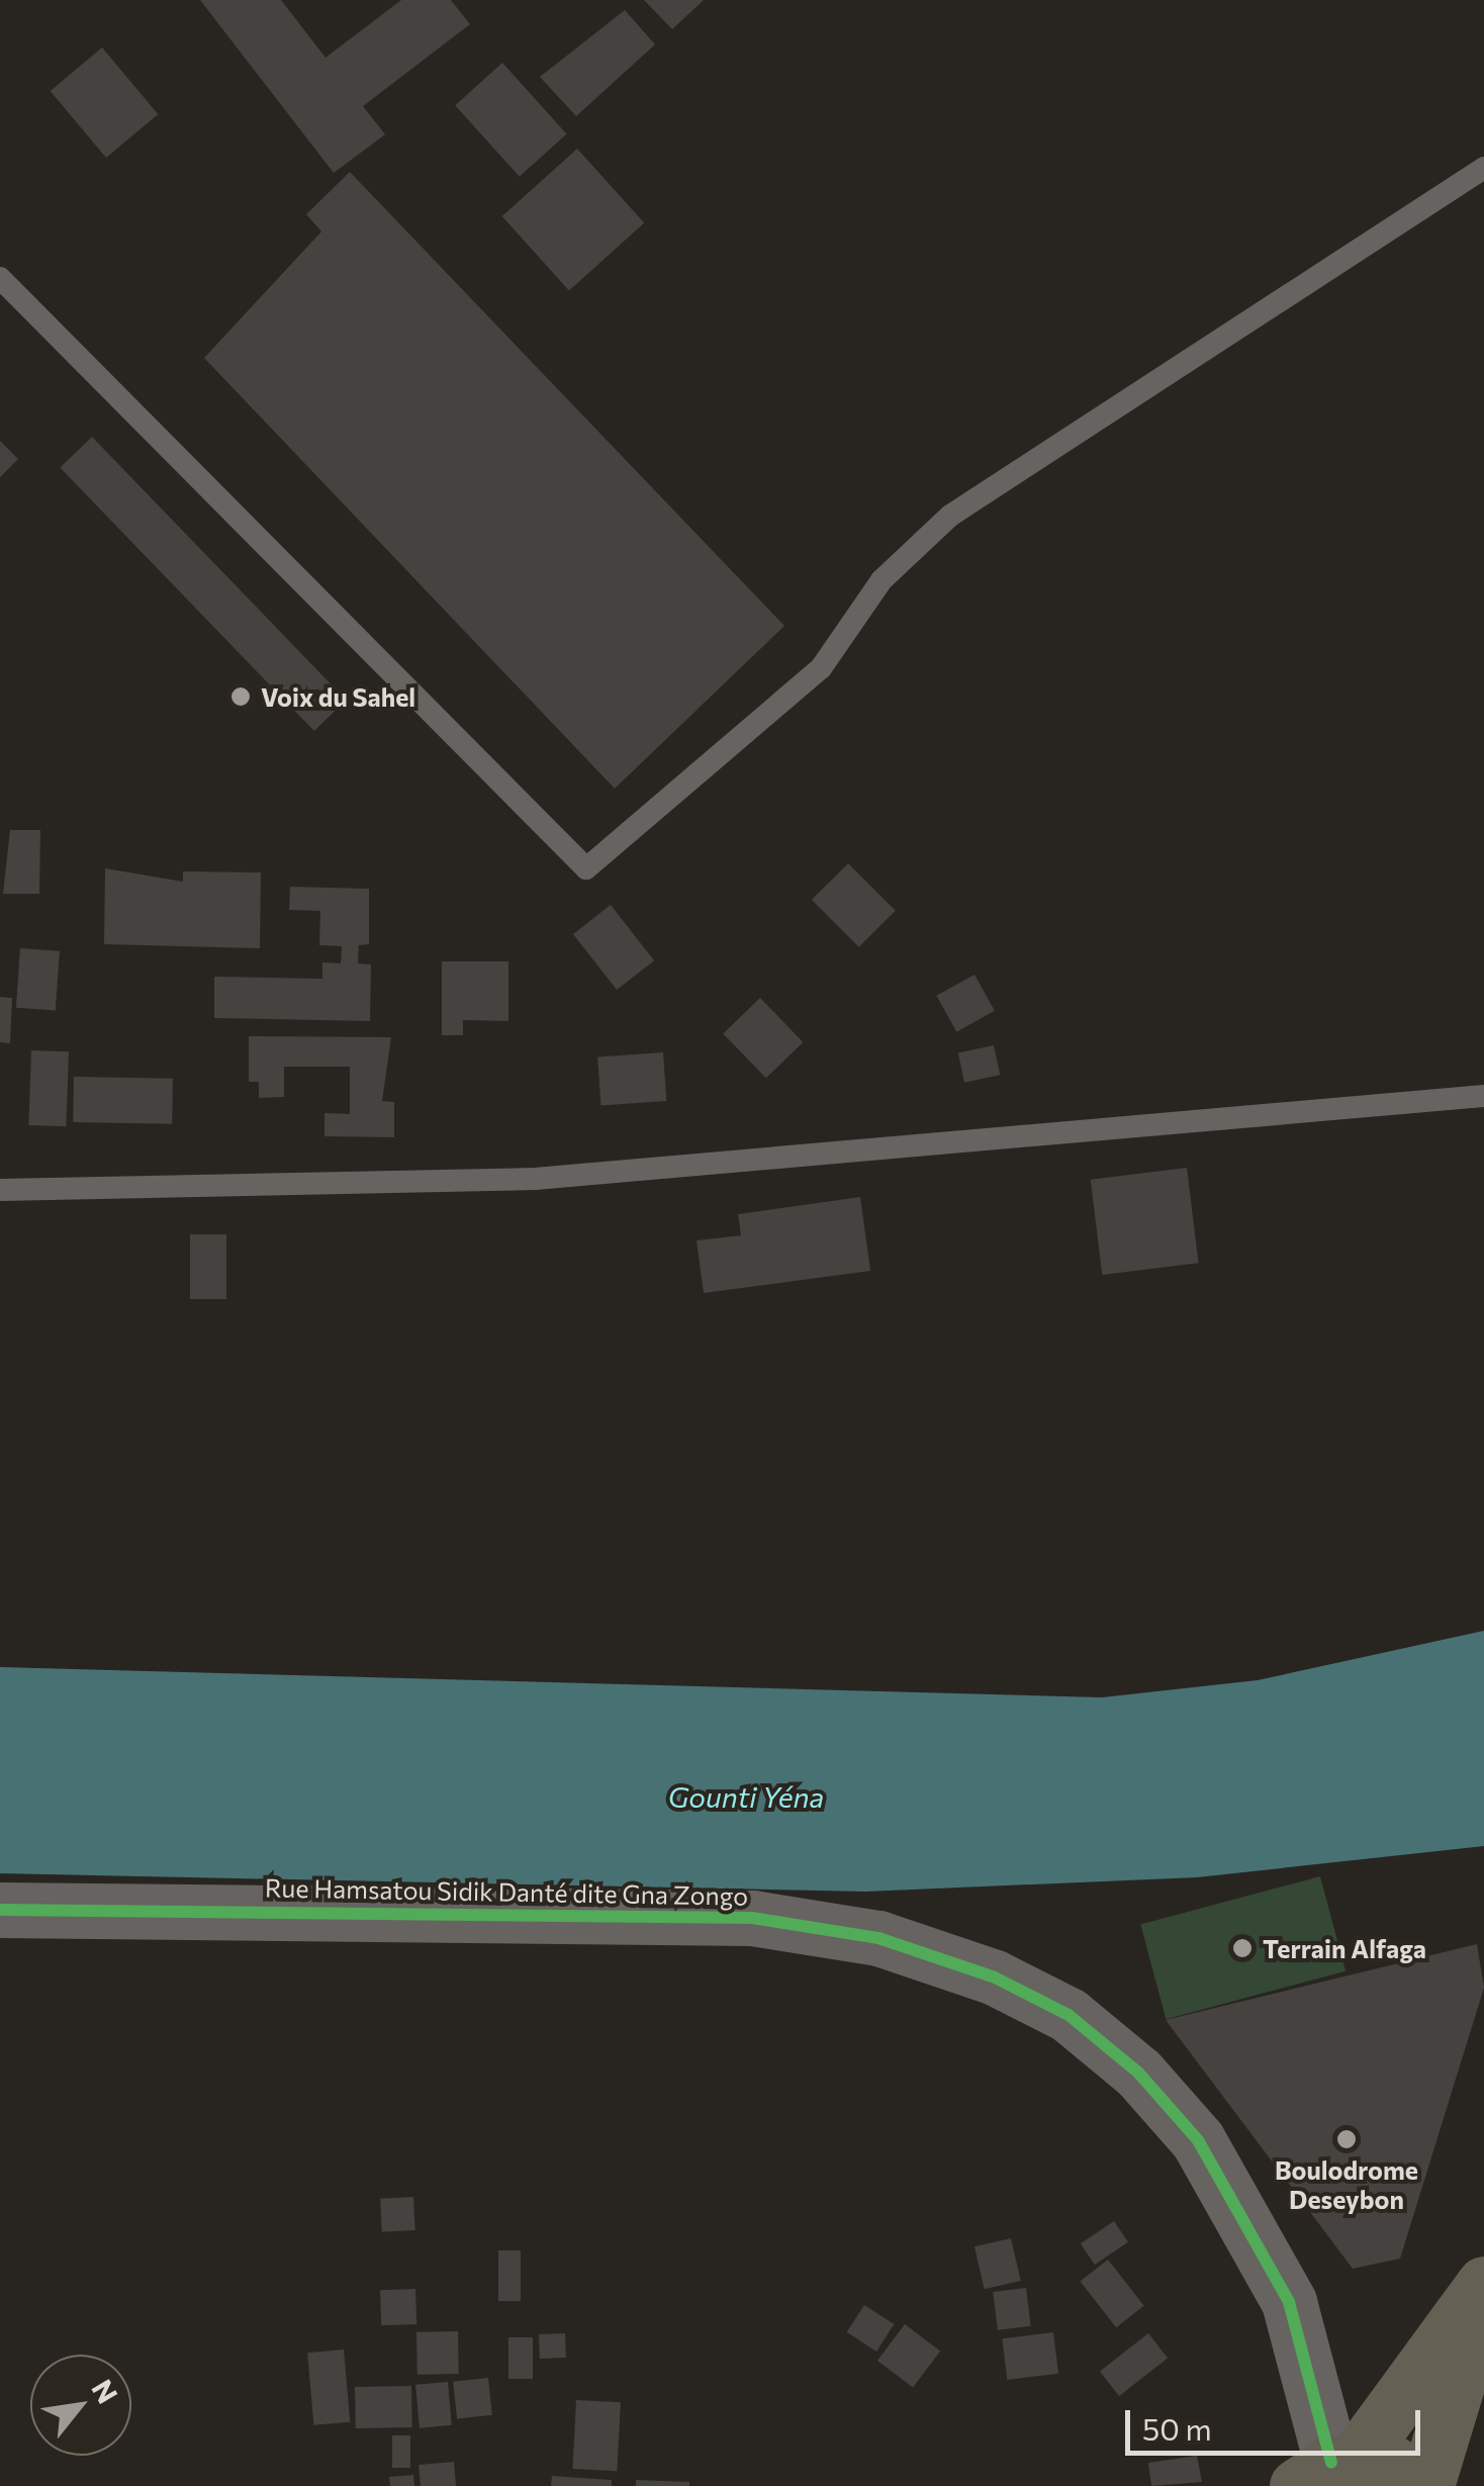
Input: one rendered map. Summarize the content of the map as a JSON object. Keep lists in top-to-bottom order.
{
  "streets": {
    "street": ["Rue Hamsatou Sidik Danté dite Gna Zongo"]
  },
  "water": ["Gounti Yéna"],
  "places": ["Voix du Sahel", "Terrain Alfaga", "Boulodrome Deseybon"],
  "scale_bar": "50 m",
  "north": "top right"
}
